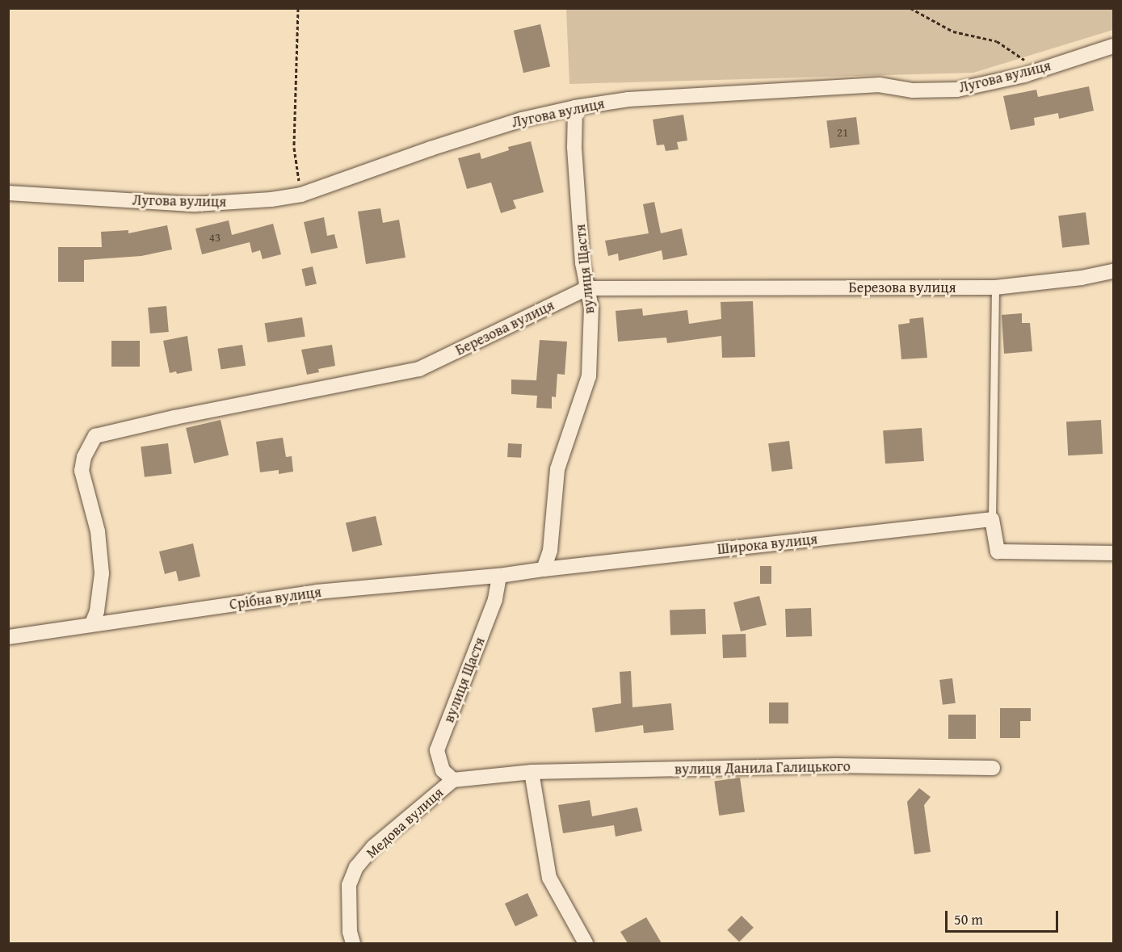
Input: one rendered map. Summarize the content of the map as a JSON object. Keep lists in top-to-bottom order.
{
  "streets": {
    "street": [
      "Лугова вулиця",
      "вулиця Щастя",
      "Березова вулиця",
      "Широка вулиця",
      "Срібна вулиця",
      "вулиця Данила Галицького",
      "Медова вулиця"
    ]
  },
  "crossings": [
    ["Лугова вулиця", "вулиця Щастя"],
    ["вулиця Щастя", "Березова вулиця"],
    ["вулиця Щастя", "Широка вулиця"],
    ["вулиця Щастя", "Срібна вулиця"],
    ["вулиця Щастя", "Медова вулиця"],
    ["Березова вулиця", "Срібна вулиця"],
    ["Широка вулиця", "Срібна вулиця"],
    ["вулиця Данила Галицького", "Медова вулиця"]
  ],
  "house_numbers": ["21", "43"],
  "scale_bar": "50 m"
}
